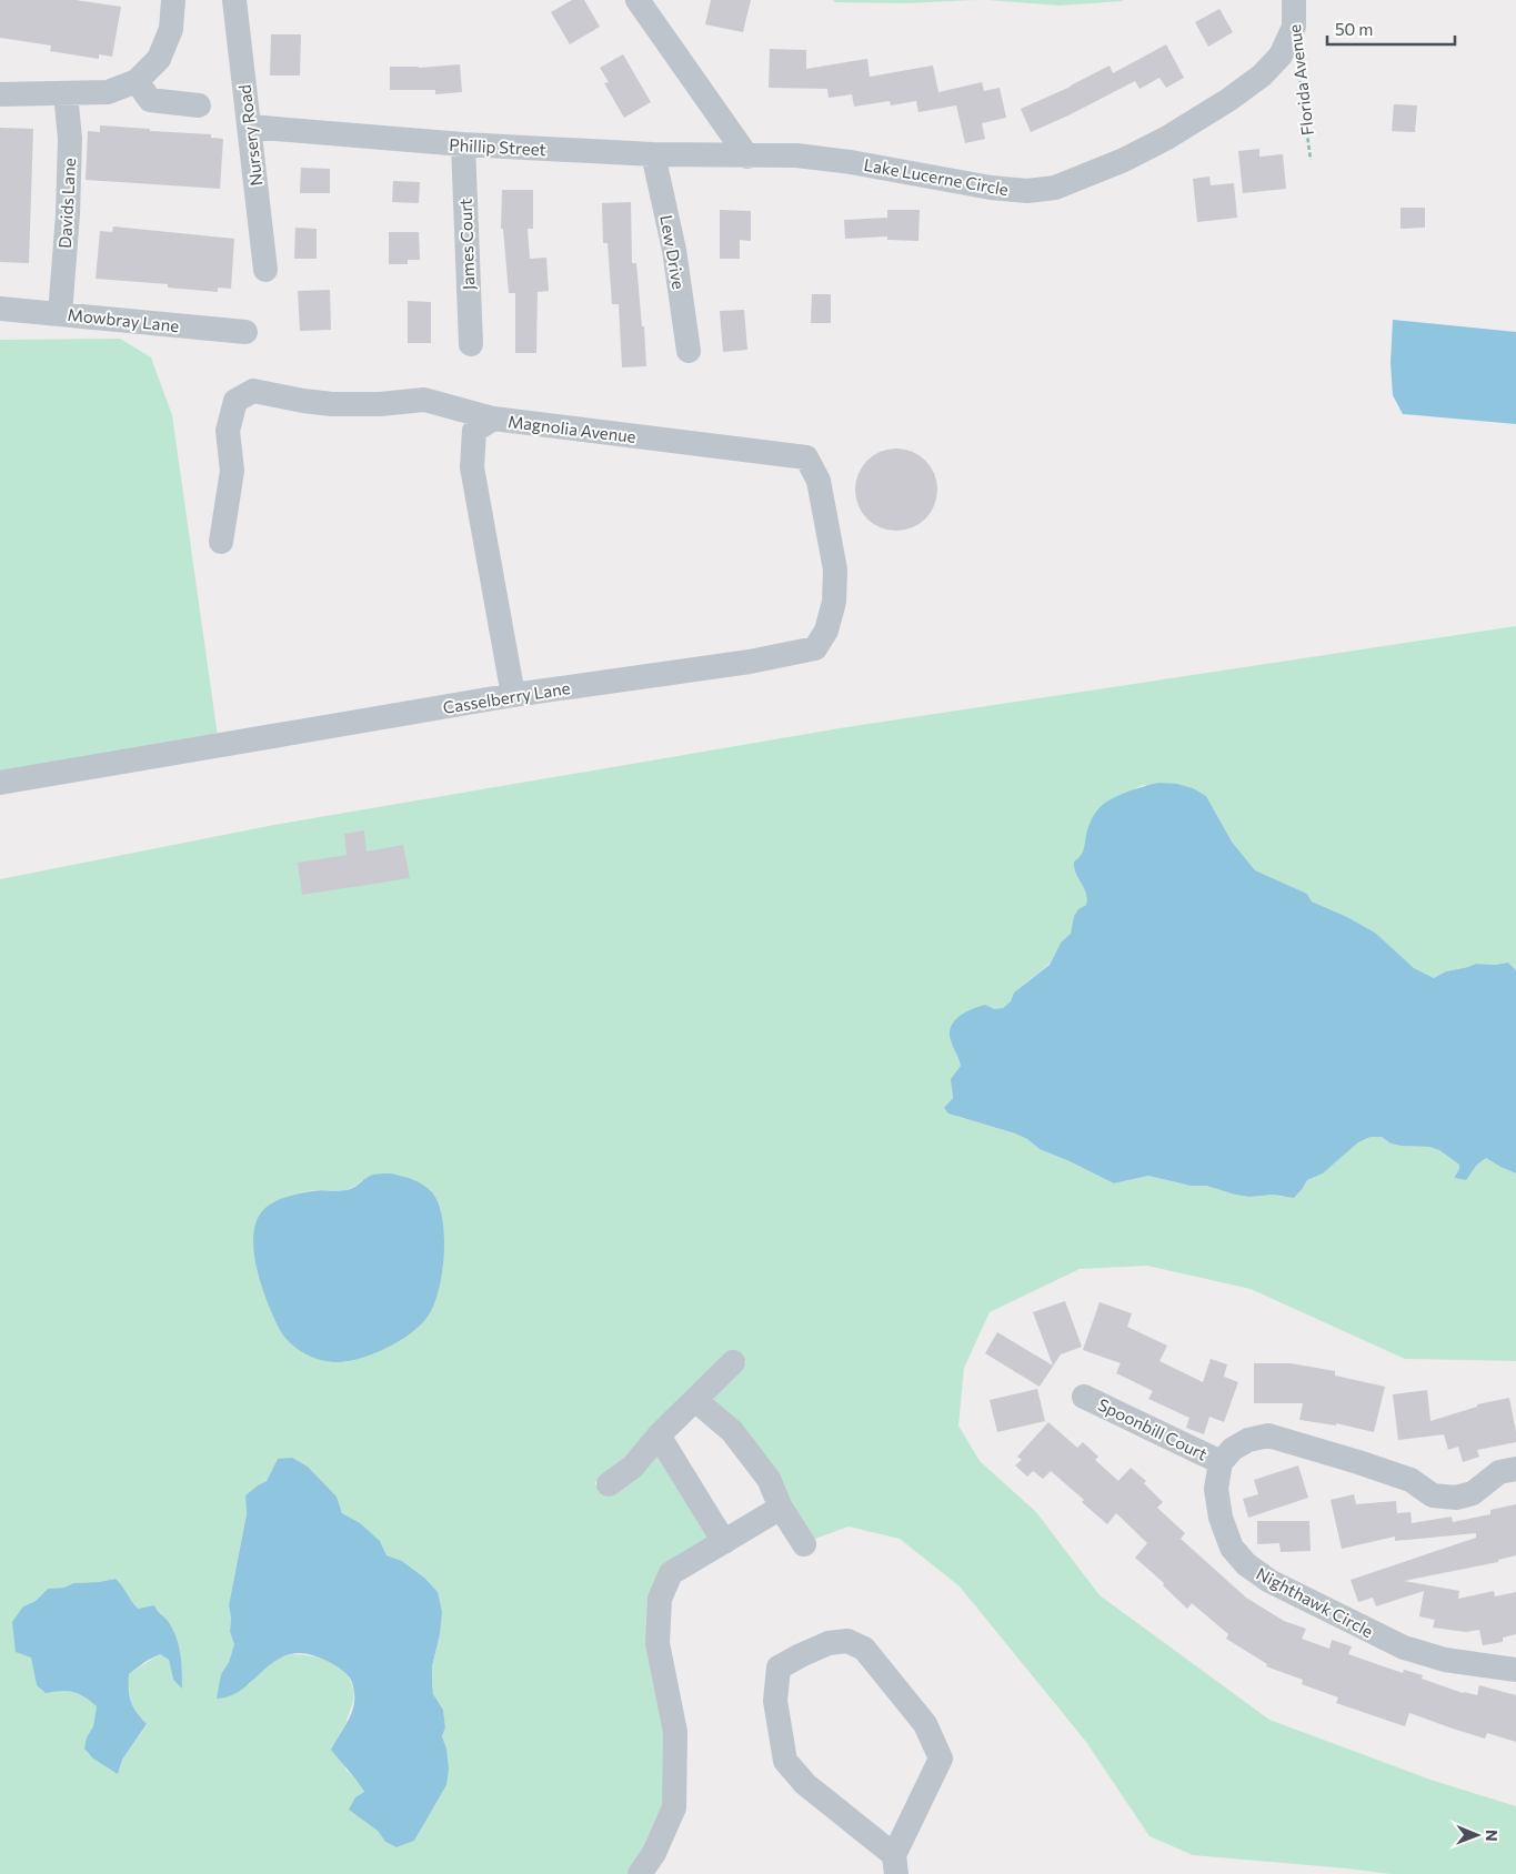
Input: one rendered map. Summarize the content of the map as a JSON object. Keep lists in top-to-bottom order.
{
  "streets": {
    "street": [
      "Florida Avenue",
      "Nursery Road",
      "Phillip Street",
      "Lake Lucerne Circle",
      "Davids Lane",
      "James Court",
      "Lew Drive",
      "Mowbray Lane",
      "Magnolia Avenue",
      "Casselberry Lane",
      "Spoonbill Court",
      "Nighthawk Circle"
    ]
  },
  "crossings": [
    ["Florida Avenue", "Lake Lucerne Circle"],
    ["Nursery Road", "Phillip Street"],
    ["Phillip Street", "Lake Lucerne Circle"],
    ["Phillip Street", "James Court"],
    ["Phillip Street", "Lew Drive"],
    ["Davids Lane", "Mowbray Lane"],
    ["Magnolia Avenue", "Casselberry Lane"],
    ["Spoonbill Court", "Nighthawk Circle"]
  ],
  "scale_bar": "50 m",
  "north": "right"
}
